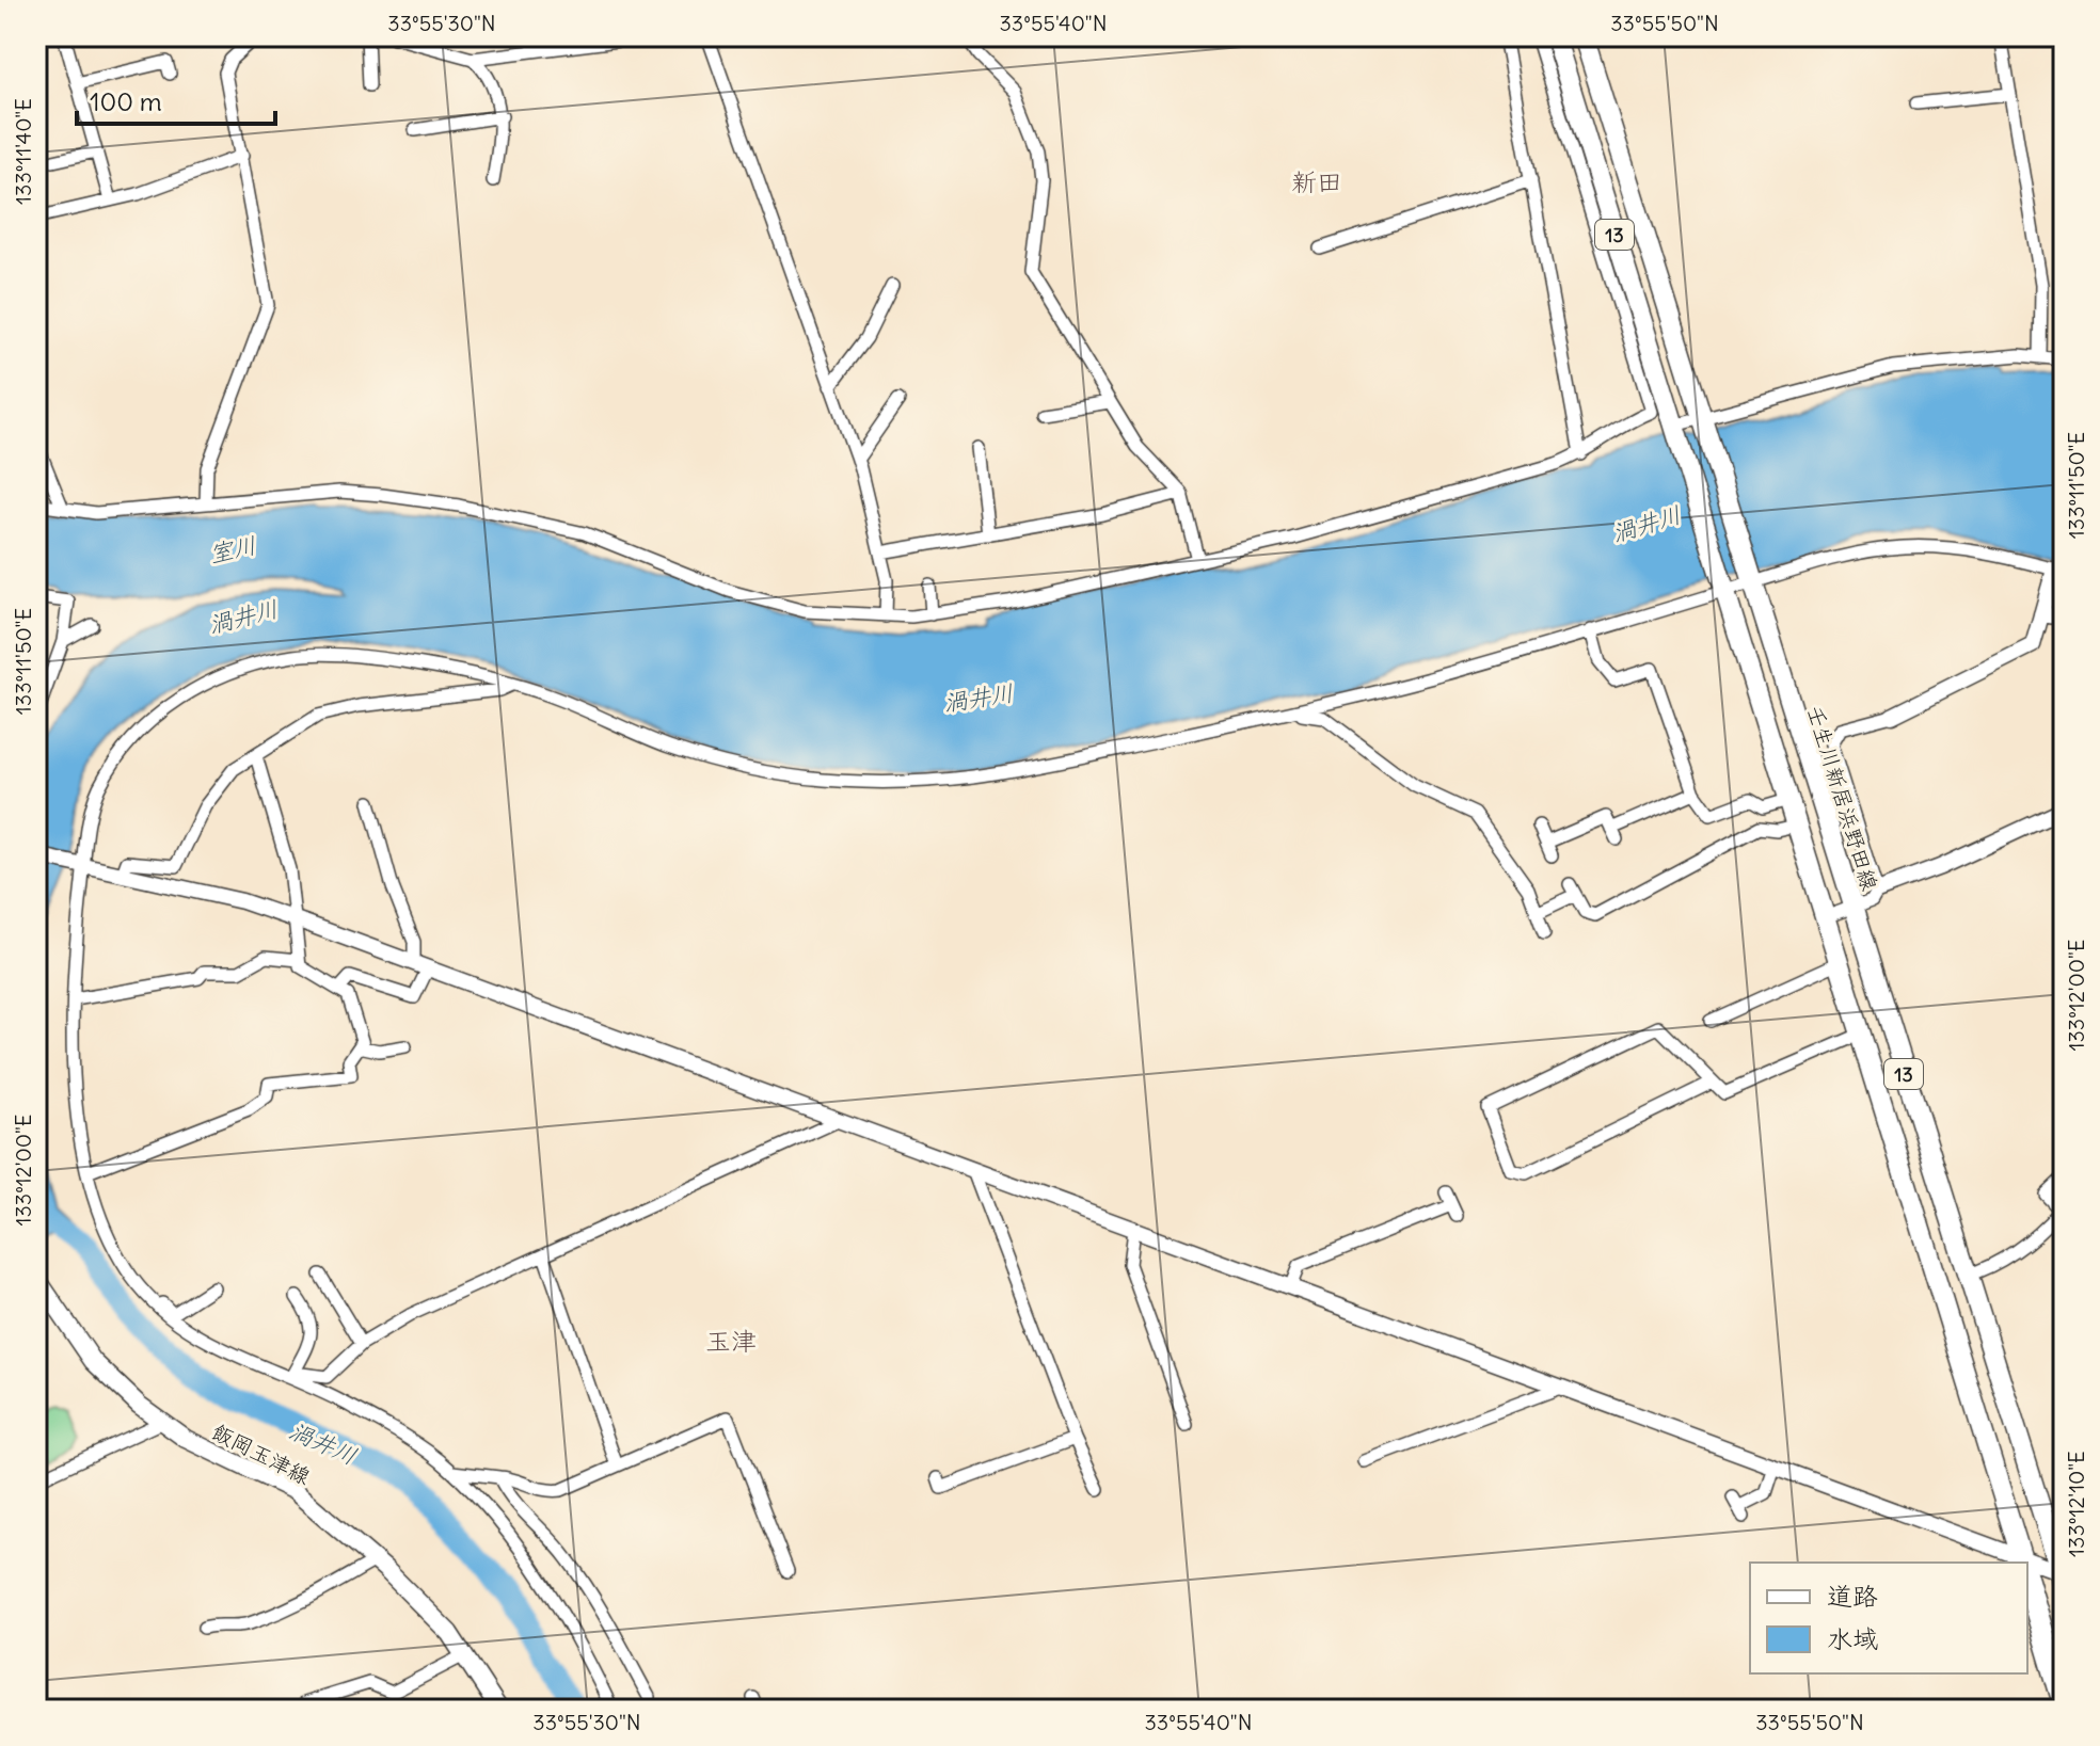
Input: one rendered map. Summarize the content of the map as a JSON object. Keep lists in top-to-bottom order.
{
  "streets": {
    "main road": ["13", "壬生川新居浜野田線", "飯岡玉津線"]
  },
  "districts": ["新田", "玉津"],
  "water": ["渦井川", "室川"],
  "legend": ["道路", "水域"],
  "scale_bar": "100 m",
  "coordinates": [
    "33°55'30\"N",
    "33°55'40\"N",
    "33°55'50\"N",
    "133°11'40\"E",
    "133°11'50\"E",
    "133°12'00\"E",
    "133°12'10\"E"
  ]
}
